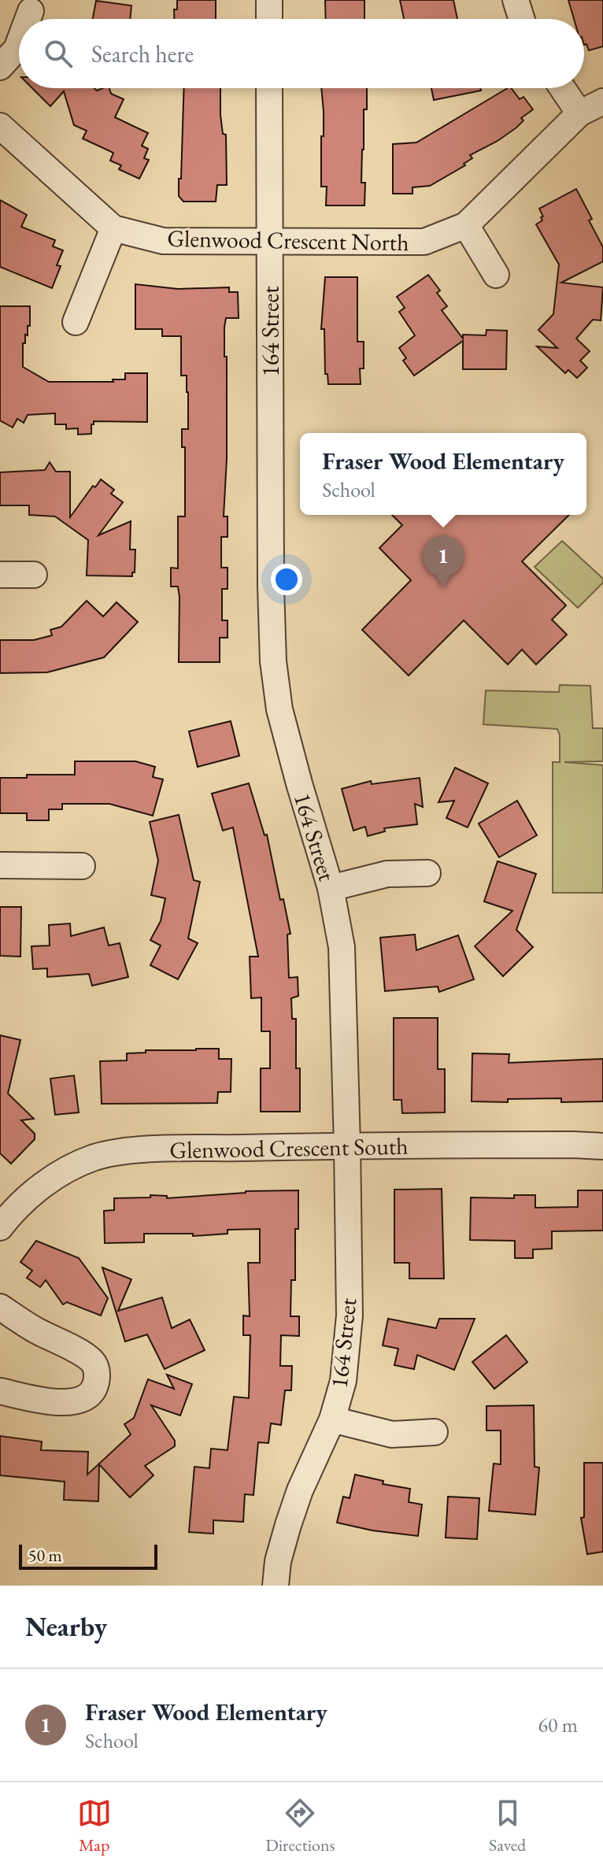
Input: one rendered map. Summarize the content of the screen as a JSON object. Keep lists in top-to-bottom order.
{
  "streets": {
    "street": ["Glenwood Crescent North", "164 Street", "Glenwood Crescent South"]
  },
  "crossings": [
    ["Glenwood Crescent North", "164 Street"],
    ["164 Street", "Glenwood Crescent South"]
  ],
  "scale_bar": "50 m",
  "page": {
    "search": "Search here",
    "popup": ["Fraser Wood Elementary", "School"],
    "pins": "1",
    "scale": "50 m",
    "heading": "Nearby",
    "list": [
      {
        "mark": "1",
        "name": "Fraser Wood Elementary",
        "note": "School",
        "value": "60 m"
      }
    ],
    "nav": ["Map", "Directions", "Saved"]
  }
}
